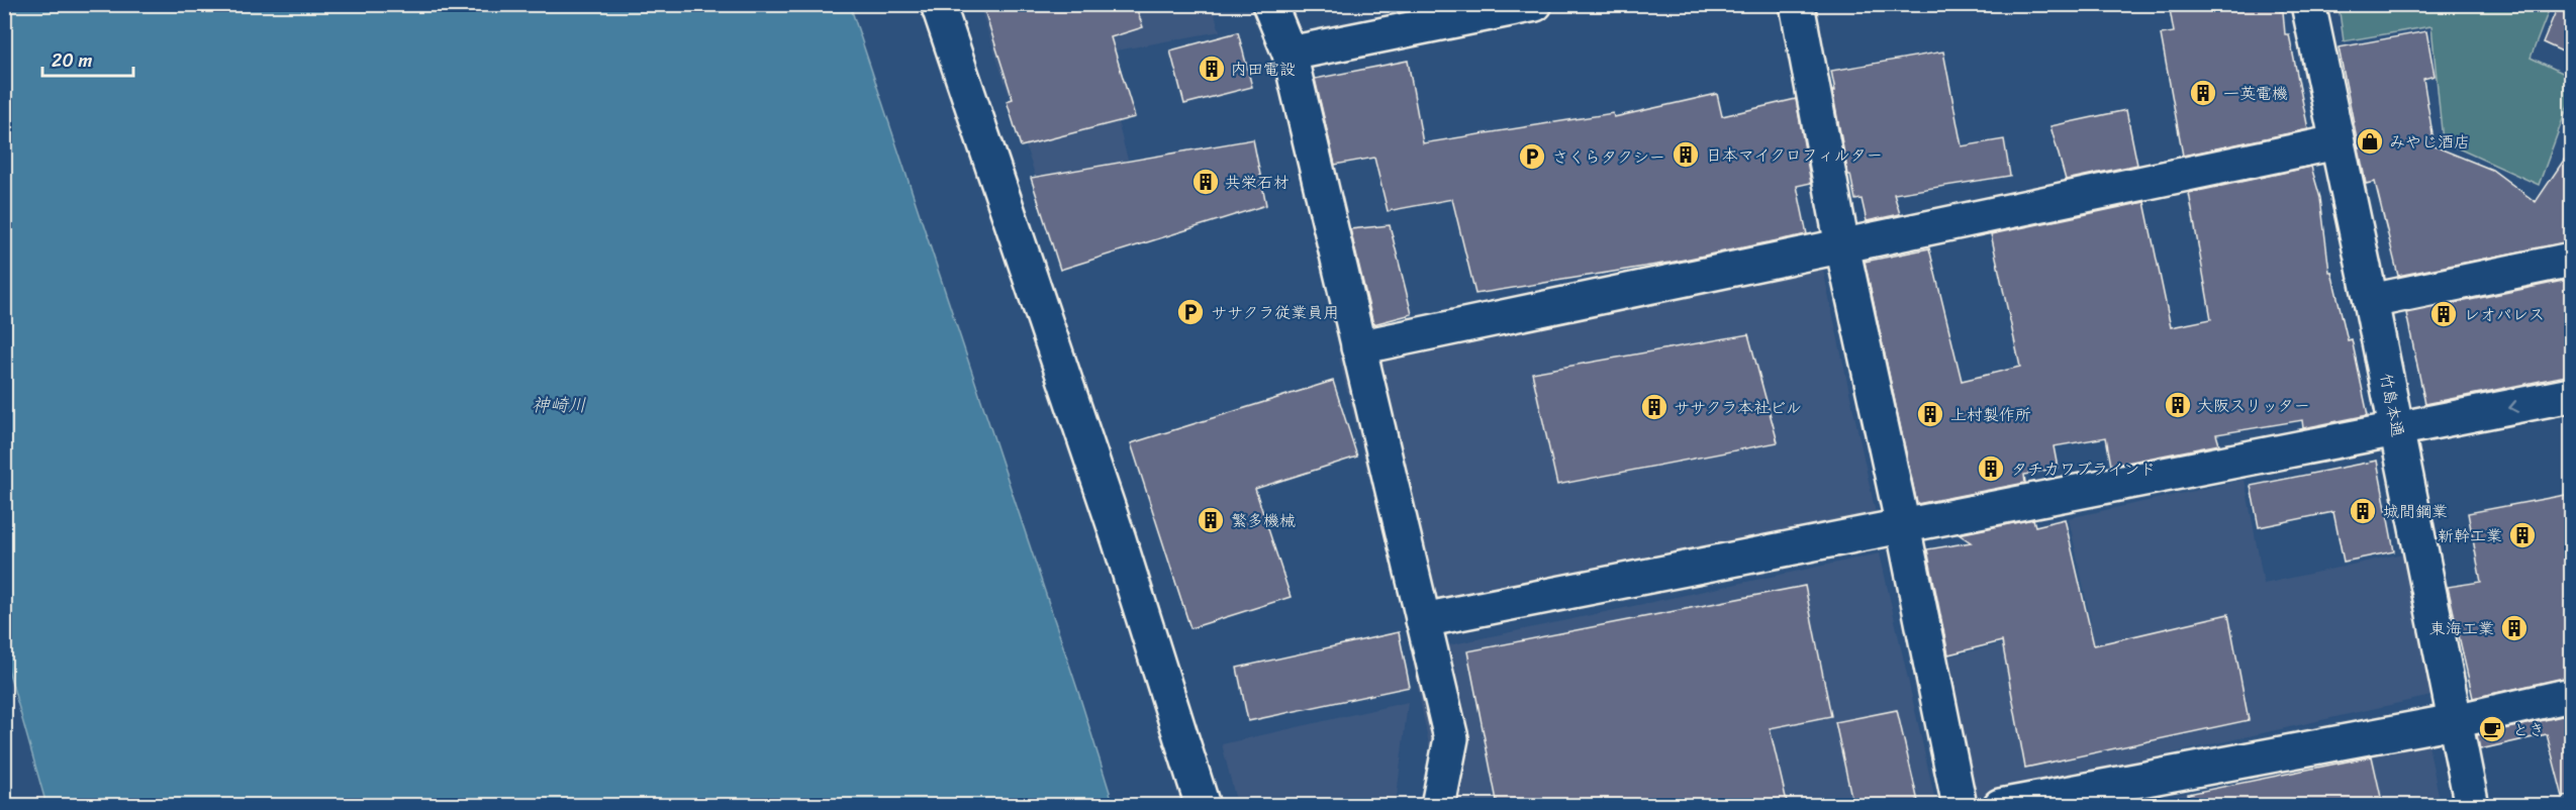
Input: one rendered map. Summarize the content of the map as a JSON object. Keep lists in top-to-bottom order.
{
  "streets": {
    "street": ["竹島本通"]
  },
  "water": ["神崎川"],
  "places": {
    "building": [
      "内田電設",
      "一英電機",
      "日本マイクロフィルター",
      "共栄石材",
      "レオパレス",
      "大阪スリッター",
      "ササクラ本社ビル",
      "上村製作所",
      "タチカワブラインド",
      "城間鋼業",
      "繁多機械",
      "新幹工業",
      "東海工業"
    ],
    "shop": ["みやじ酒店"],
    "parking": ["さくらタクシー", "ササクラ従業員用"],
    "cafe": ["とき"]
  },
  "scale_bar": "20 m"
}
